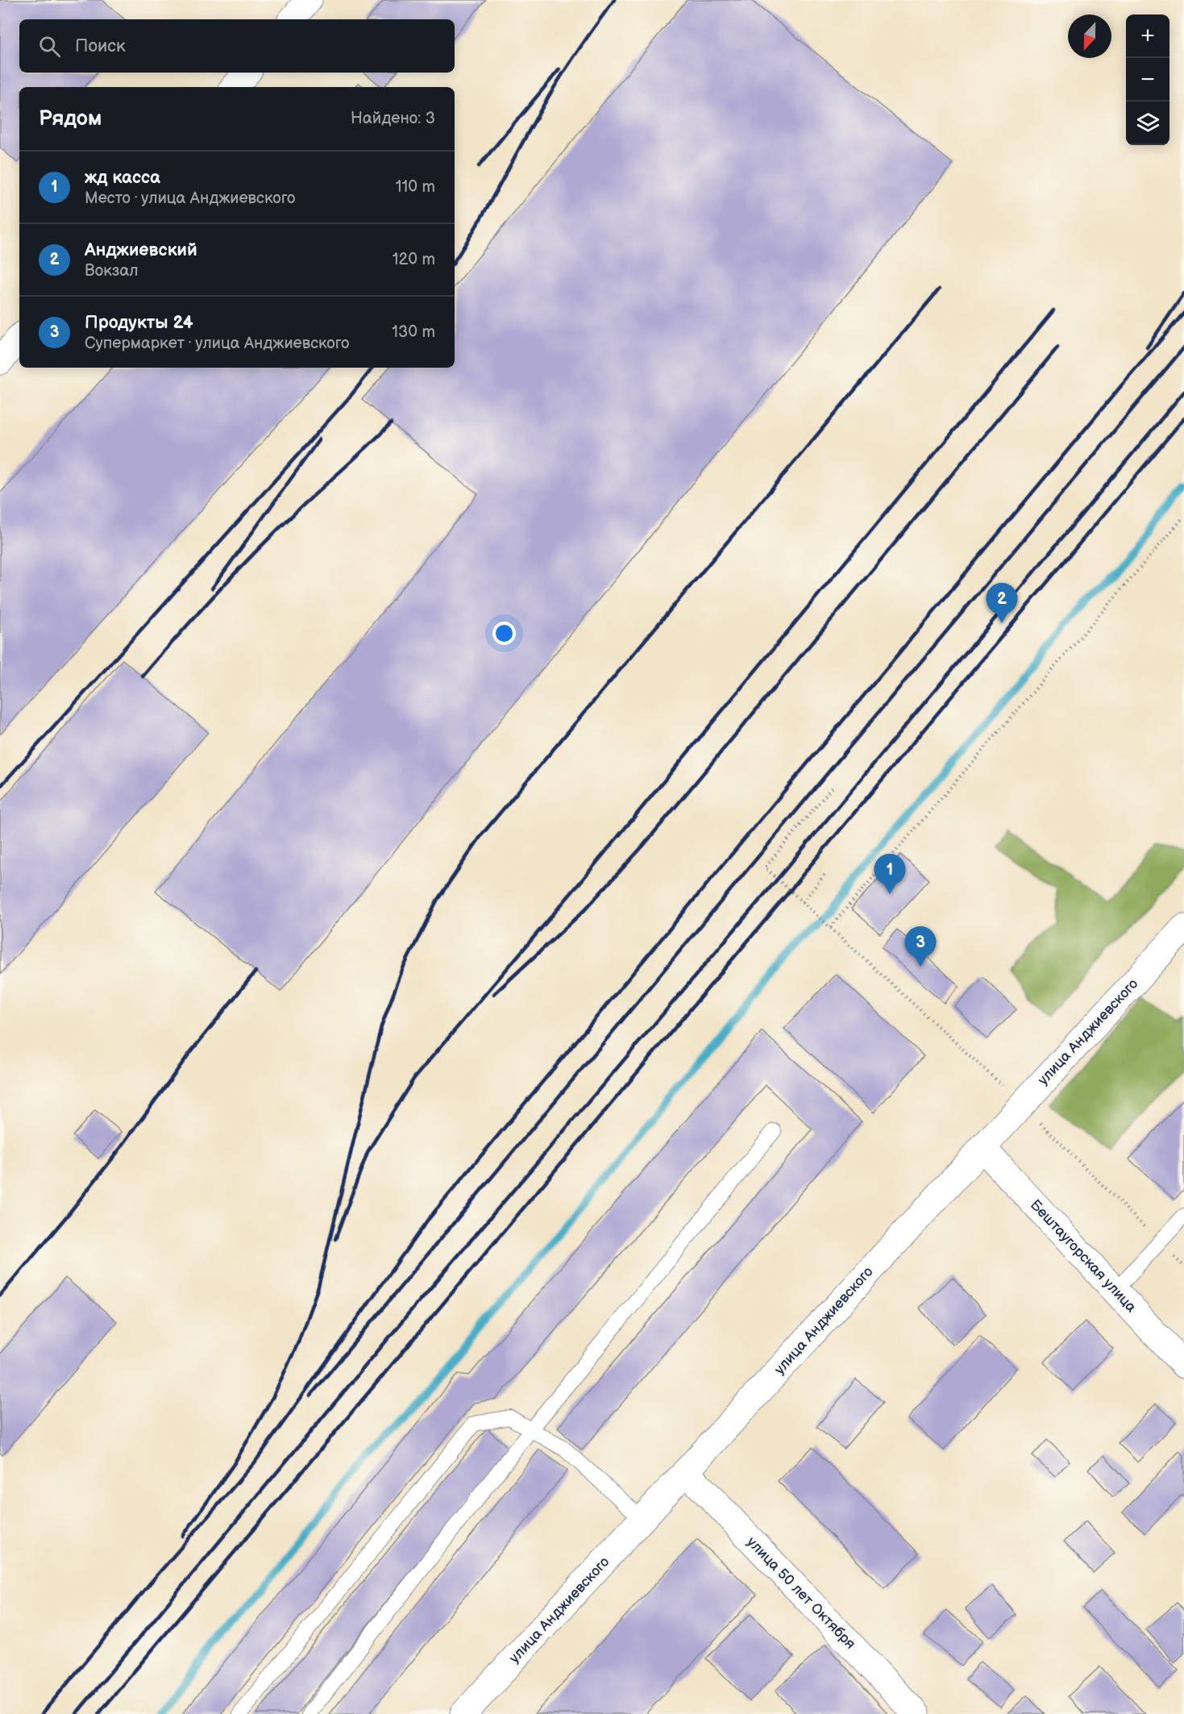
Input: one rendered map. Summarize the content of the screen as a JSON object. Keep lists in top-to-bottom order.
{
  "streets": {
    "street": ["улица Анджиевского", "Бештаугорская улица", "улица 50 лет Октября"]
  },
  "crossings": [
    ["улица Анджиевского", "Бештаугорская улица"],
    ["улица Анджиевского", "улица 50 лет Октября"]
  ],
  "north": "bottom",
  "page": {
    "map_buttons": ["+", "−"],
    "search": "Поиск",
    "heading": ["Рядом", "Найдено: 3"],
    "list": [
      {
        "mark": "1",
        "name": "жд касса",
        "note": "Место · улица Анджиевского",
        "value": "110 m"
      },
      {
        "mark": "2",
        "name": "Анджиевский",
        "note": "Вокзал",
        "value": "120 m"
      },
      {
        "mark": "3",
        "name": "Продукты 24",
        "note": "Супермаркет · улица Анджиевского",
        "value": "130 m"
      }
    ],
    "pins": ["2", "1", "3"]
  }
}
